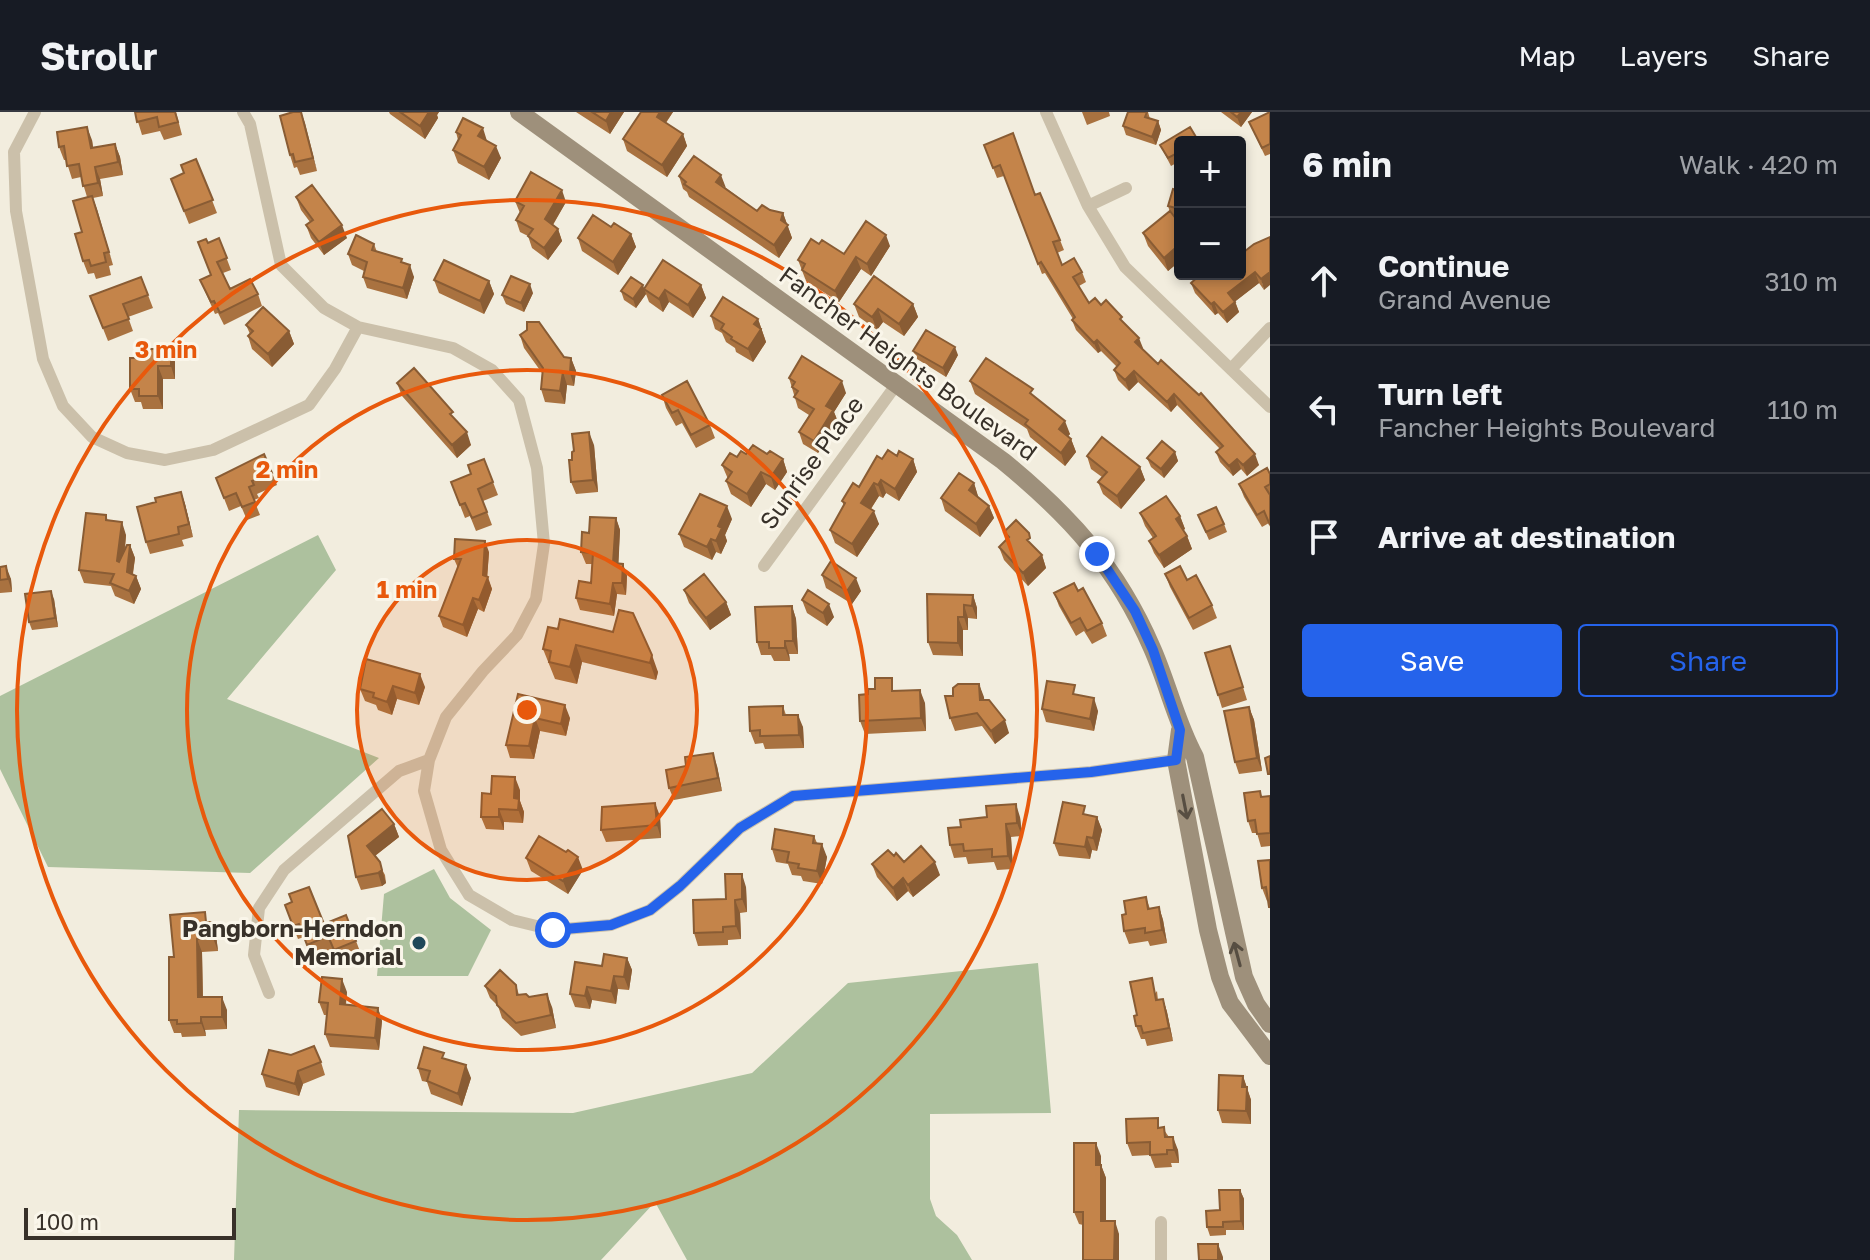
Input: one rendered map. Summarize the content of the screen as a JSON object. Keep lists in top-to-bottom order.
{
  "streets": {
    "street": ["Fancher Heights Boulevard", "Sunrise Place"]
  },
  "crossings": [
    ["Fancher Heights Boulevard", "Sunrise Place"]
  ],
  "places": ["Pangborn-Herndon Memorial"],
  "scale_bar": "100 m",
  "page": {
    "header": "Strollr",
    "nav": ["Map", "Layers", "Share"],
    "heading": ["6 min", "Walk · 420 m"],
    "map_buttons": ["+", "−"],
    "list": [
      ["Continue", "Grand Avenue", "310 m"],
      ["Turn left", "Fancher Heights Boulevard", "110 m"],
      "Arrive at destination"
    ],
    "buttons": ["Save", "Share"],
    "scale": "100 m"
  },
  "rings": ["3 min", "2 min", "1 min"]
}
